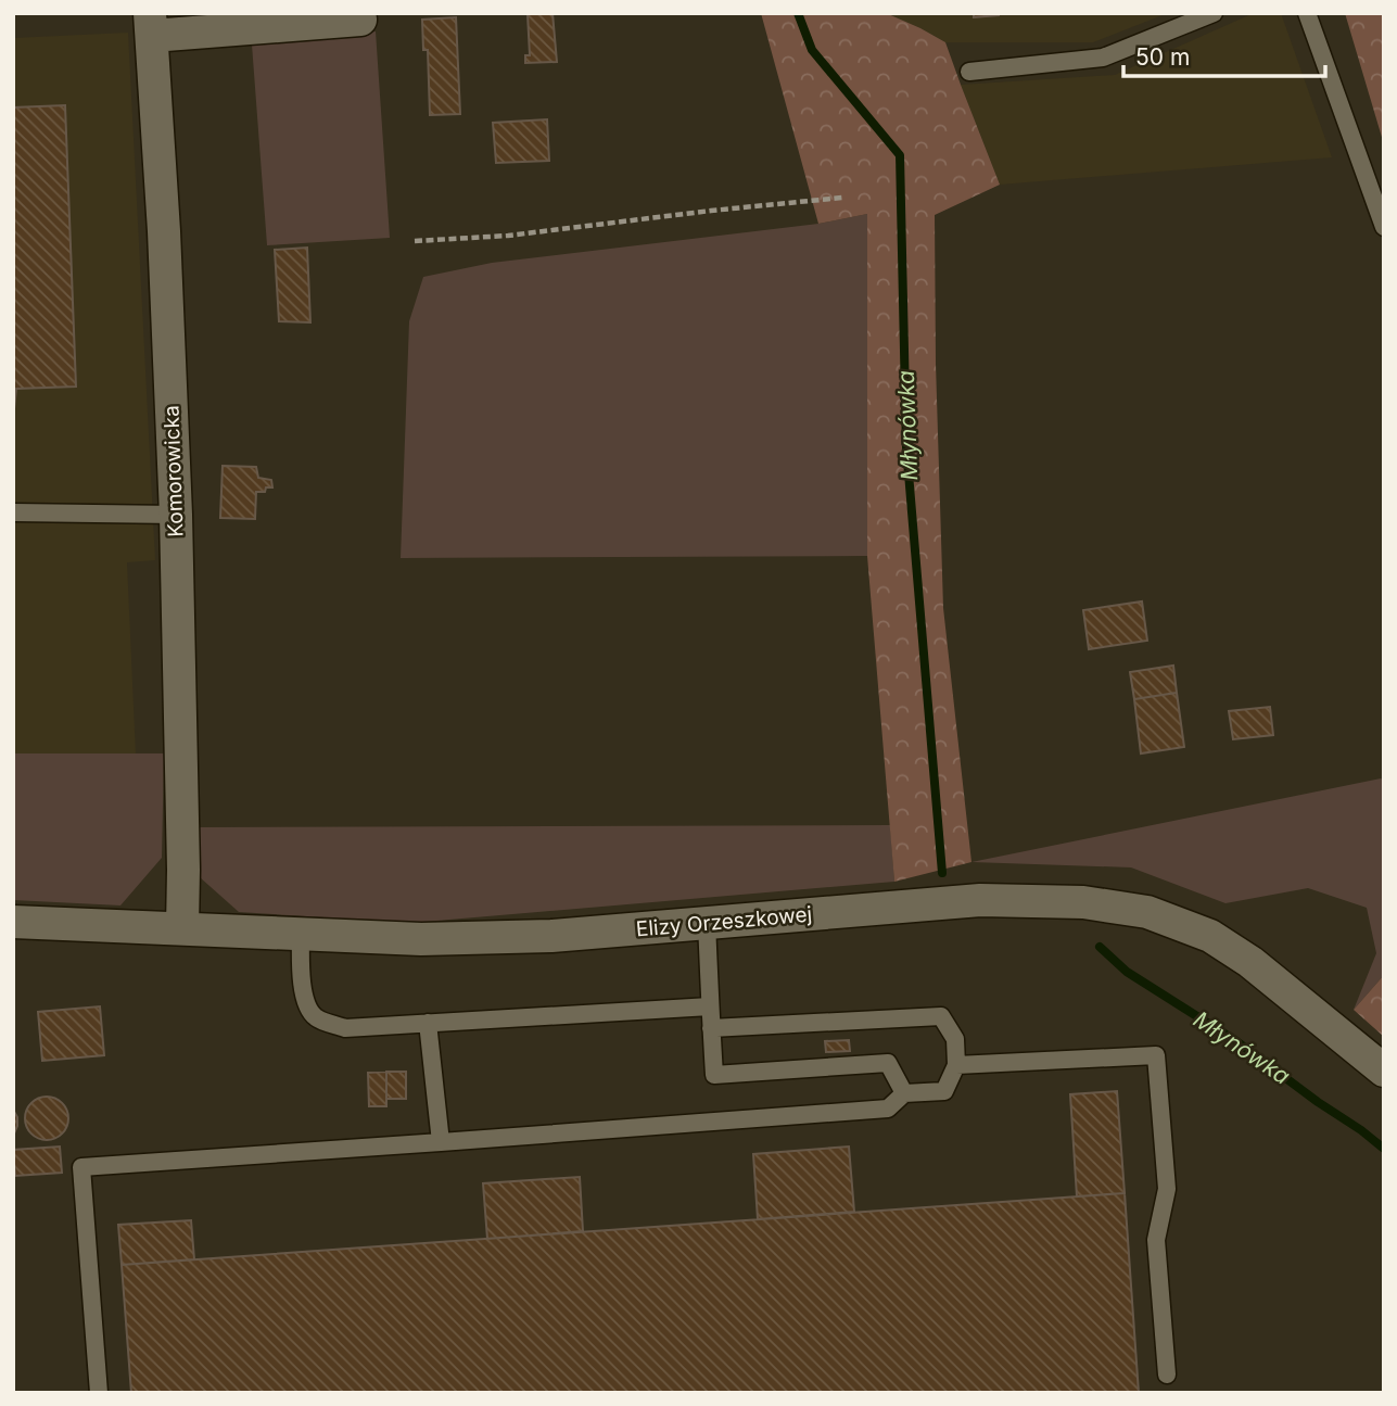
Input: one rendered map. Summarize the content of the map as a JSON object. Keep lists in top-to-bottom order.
{
  "streets": {
    "street": ["Komorowicka", "Elizy Orzeszkowej"]
  },
  "crossings": [
    ["Komorowicka", "Elizy Orzeszkowej"]
  ],
  "water": ["Młynówka"],
  "scale_bar": "50 m"
}
